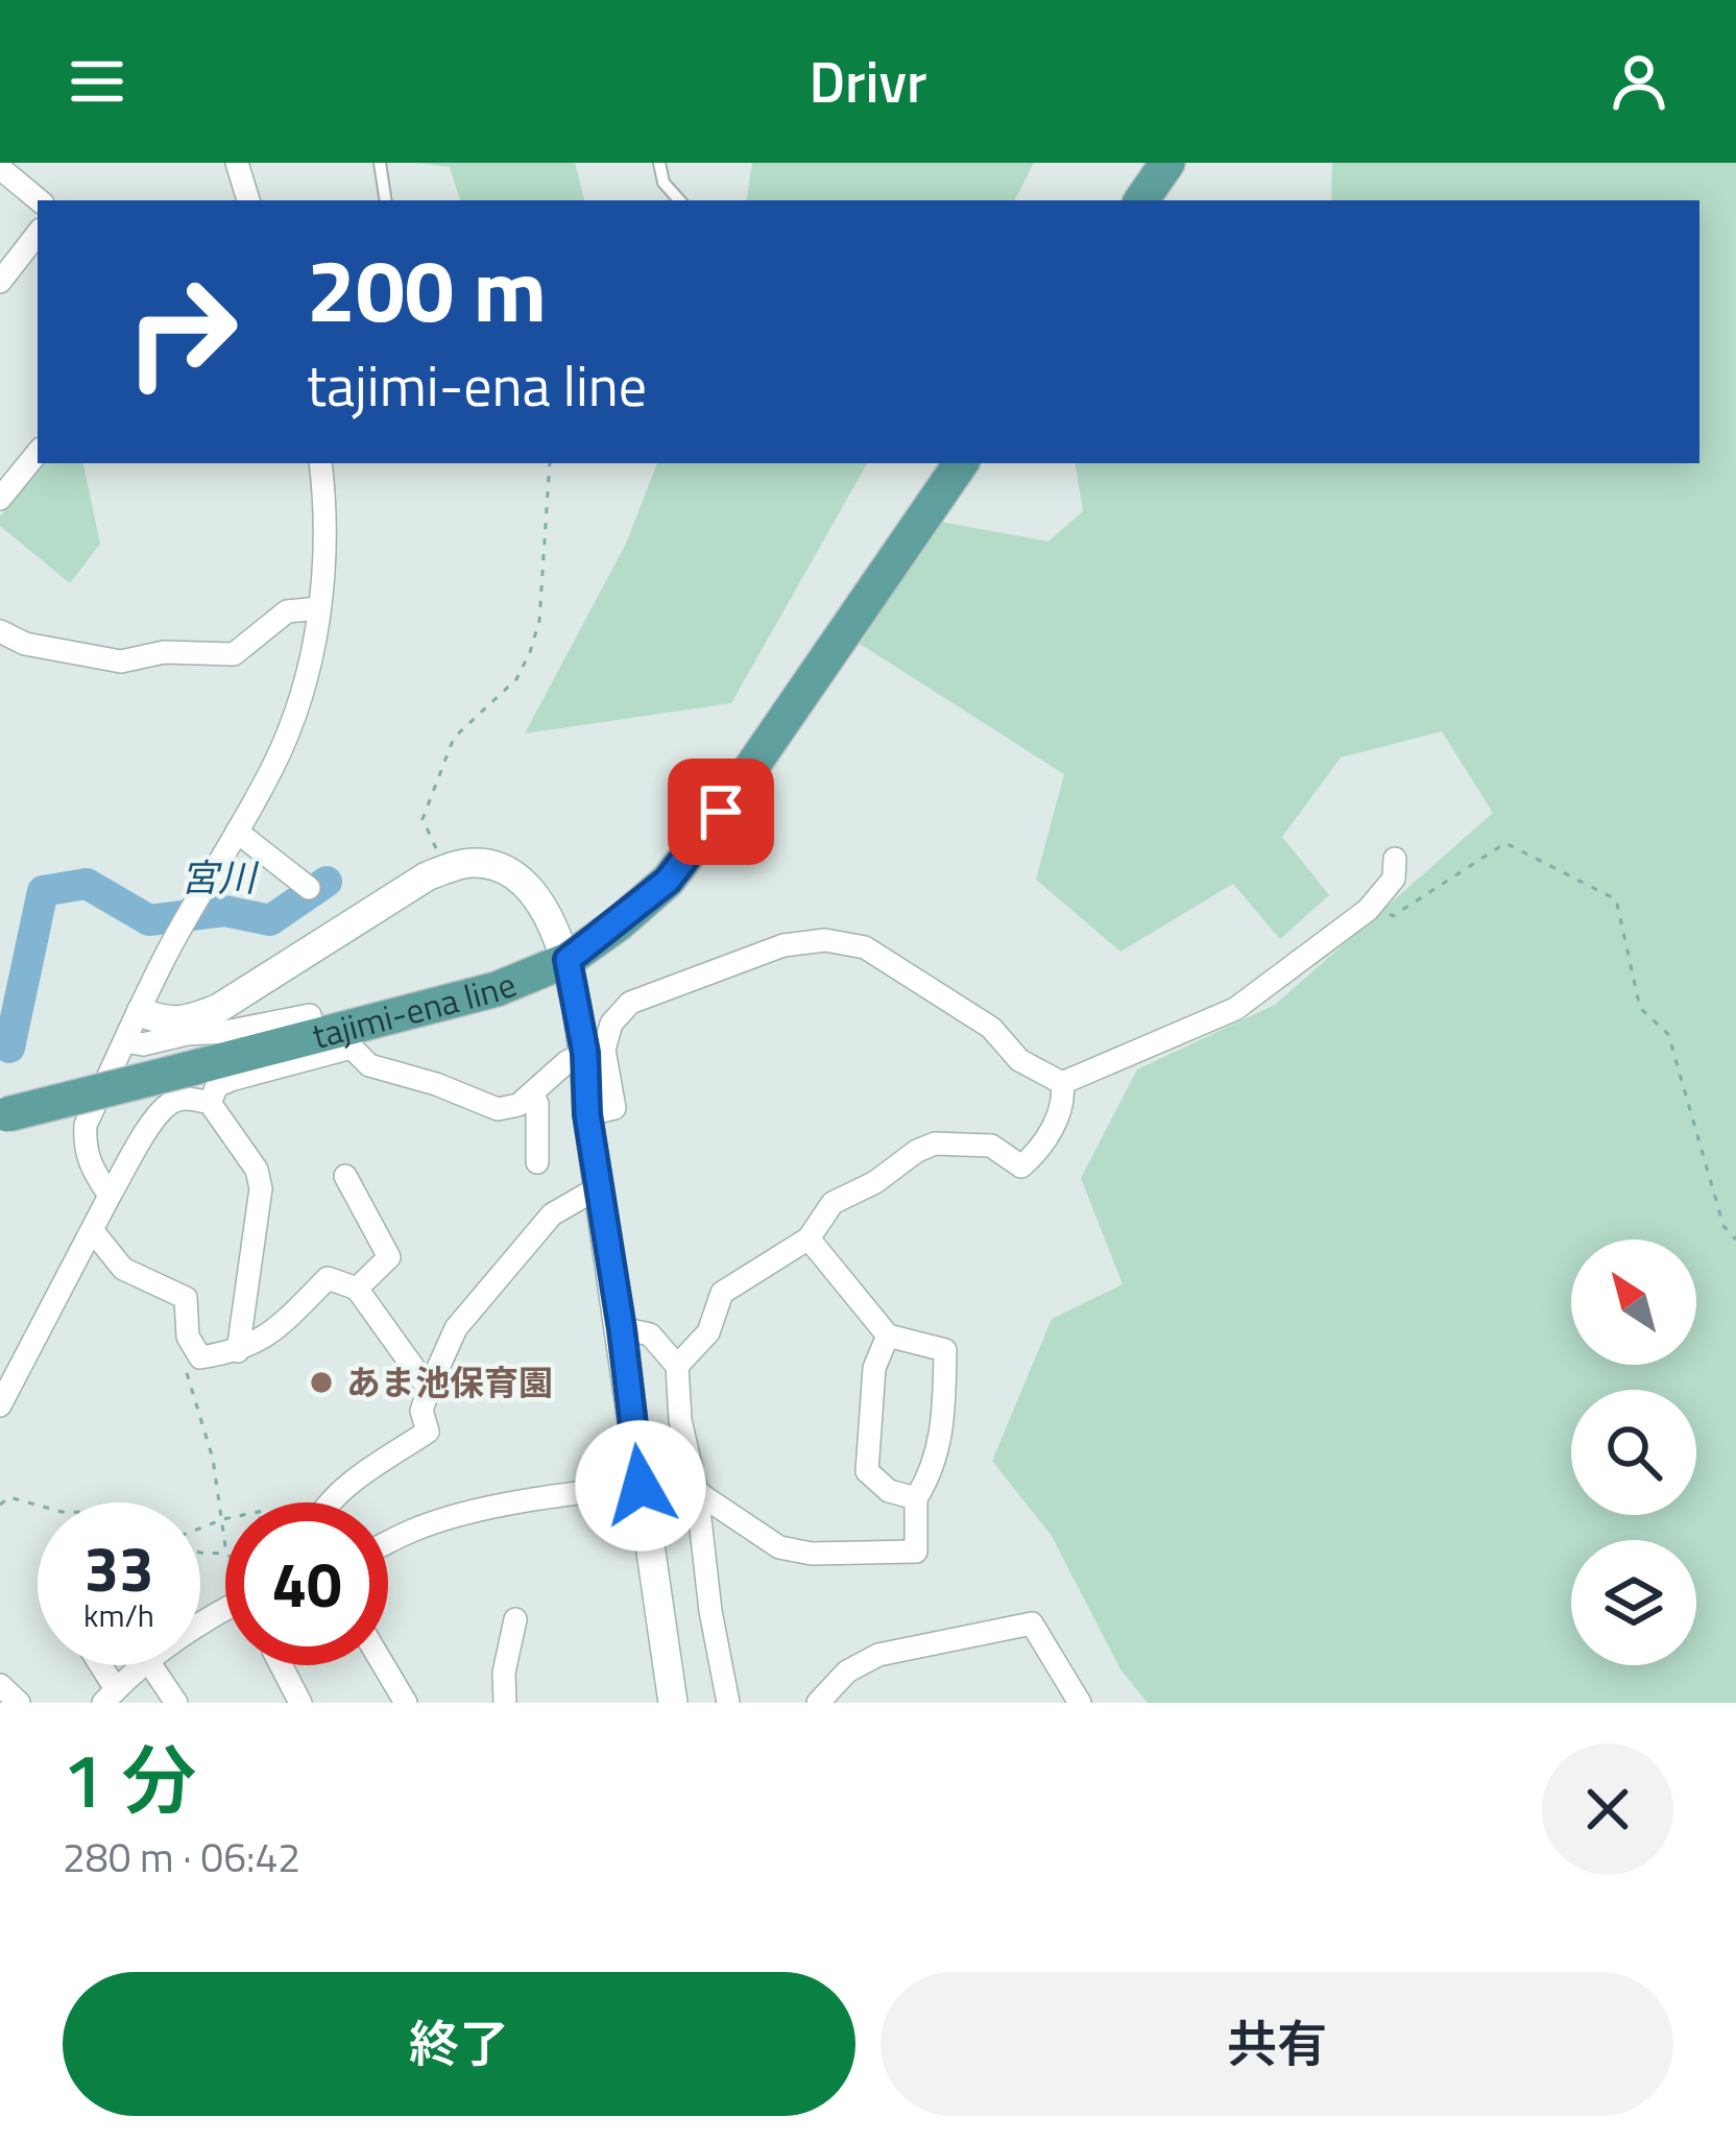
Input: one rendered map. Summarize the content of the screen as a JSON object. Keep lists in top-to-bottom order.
{
  "streets": {
    "main road": ["tajimi-ena line"]
  },
  "water": ["宮川"],
  "places": ["あま池保育園"],
  "north": "top left",
  "page": {
    "header": "Drivr",
    "turn": ["200 m", "tajimi-ena line"],
    "speed": "33 km/h",
    "limit": "40",
    "heading": ["1 分", "280 m · 06:42"],
    "buttons": ["終了", "共有"]
  }
}
